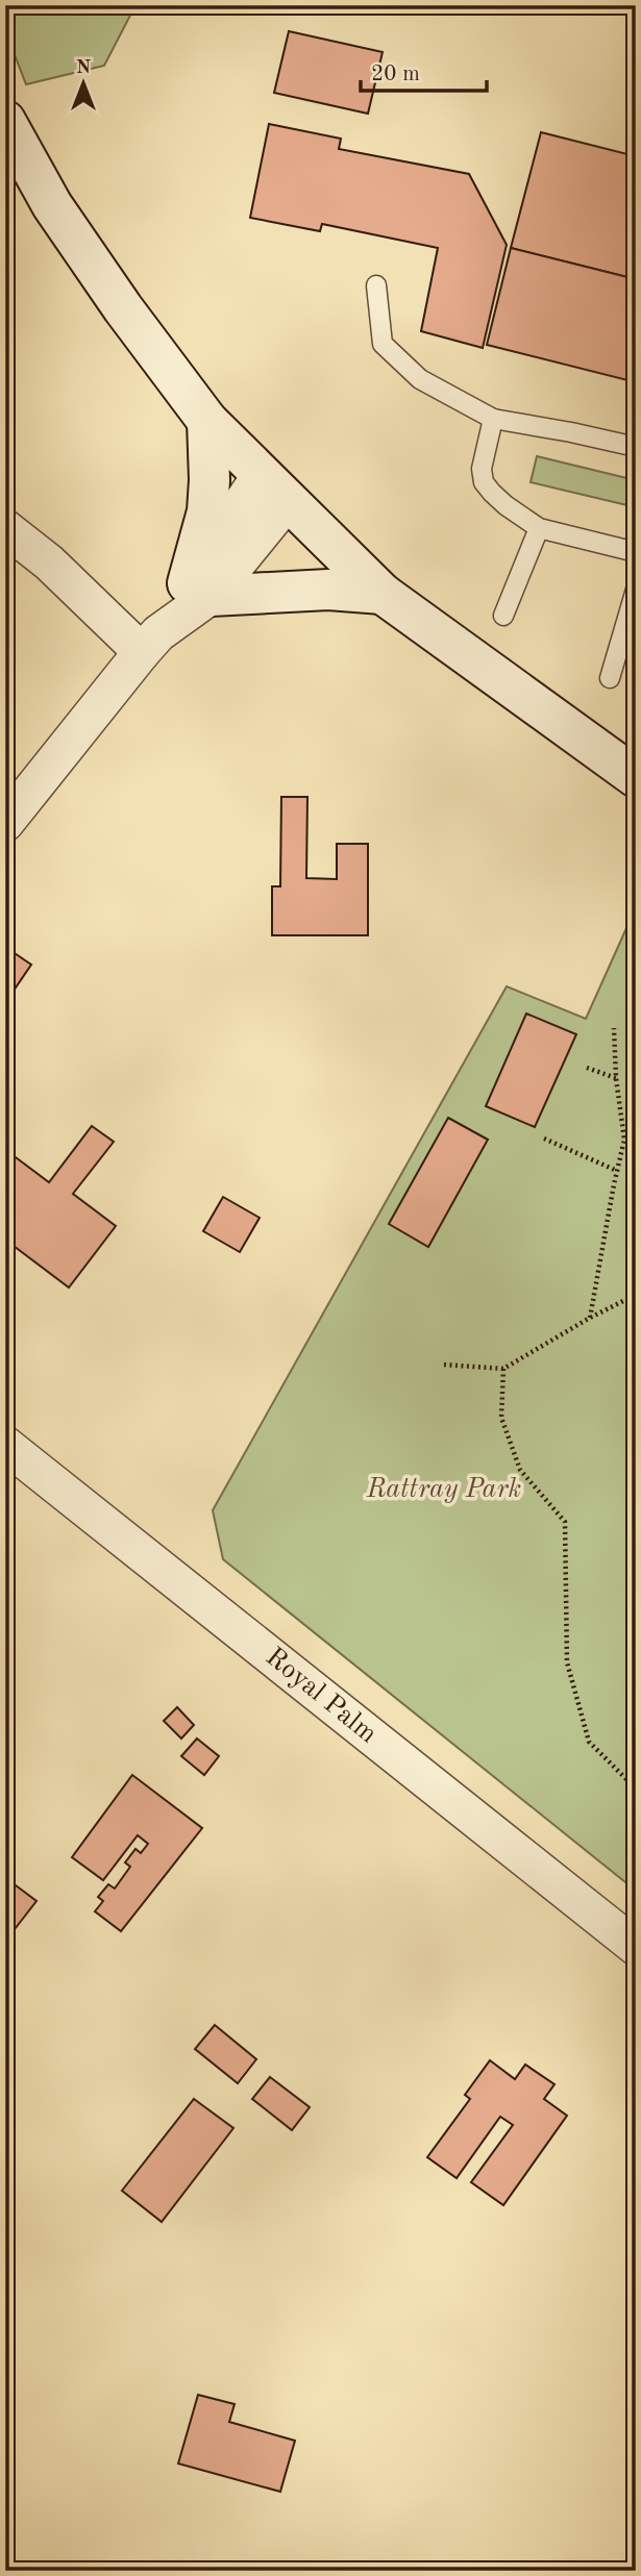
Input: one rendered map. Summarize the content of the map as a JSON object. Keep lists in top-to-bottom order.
{
  "streets": {
    "street": ["Royal Palm"]
  },
  "parks": ["Rattray Park"],
  "scale_bar": "20 m",
  "north": "top"
}
